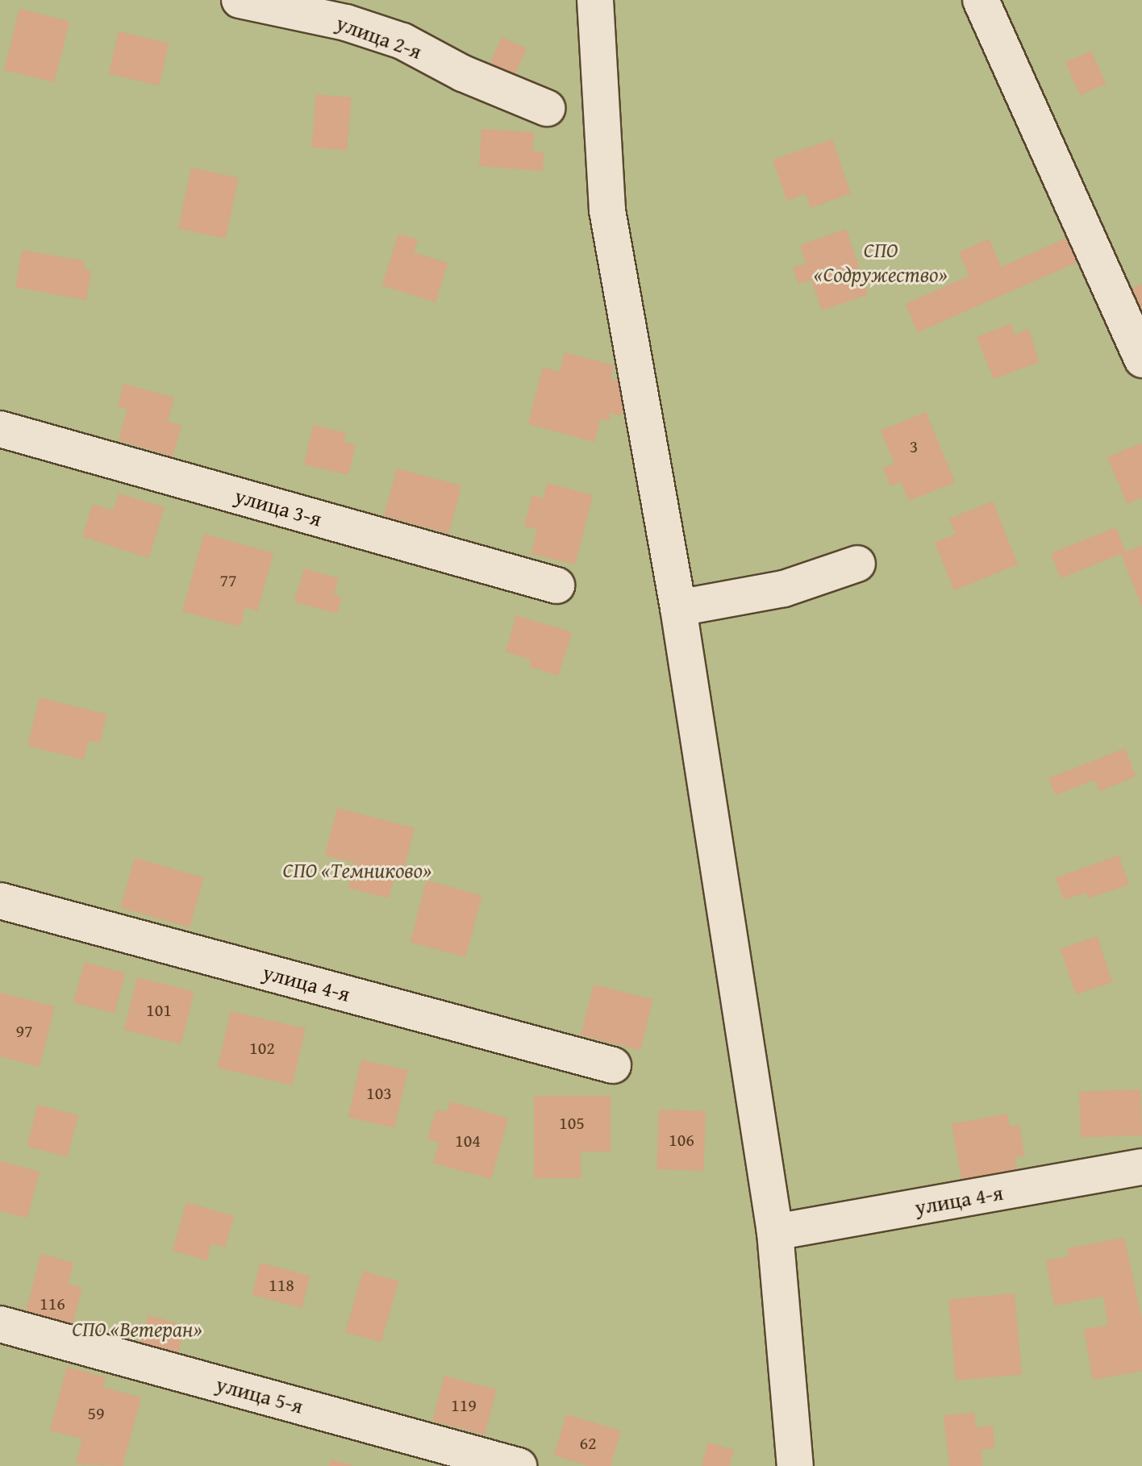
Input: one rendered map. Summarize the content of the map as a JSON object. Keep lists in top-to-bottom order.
{
  "streets": {
    "street": [
      "улица 2-я",
      "улица 3-я",
      "улица 4-я",
      "улица 5-я"
    ]
  },
  "parks": ["СПО «Содружество»", "СПО «Темниково»", "СПО «Ветеран»"],
  "house_numbers": [
    "3",
    "77",
    "101",
    "97",
    "102",
    "103",
    "105",
    "106",
    "104",
    "118",
    "116",
    "119",
    "59",
    "62"
  ]
}
